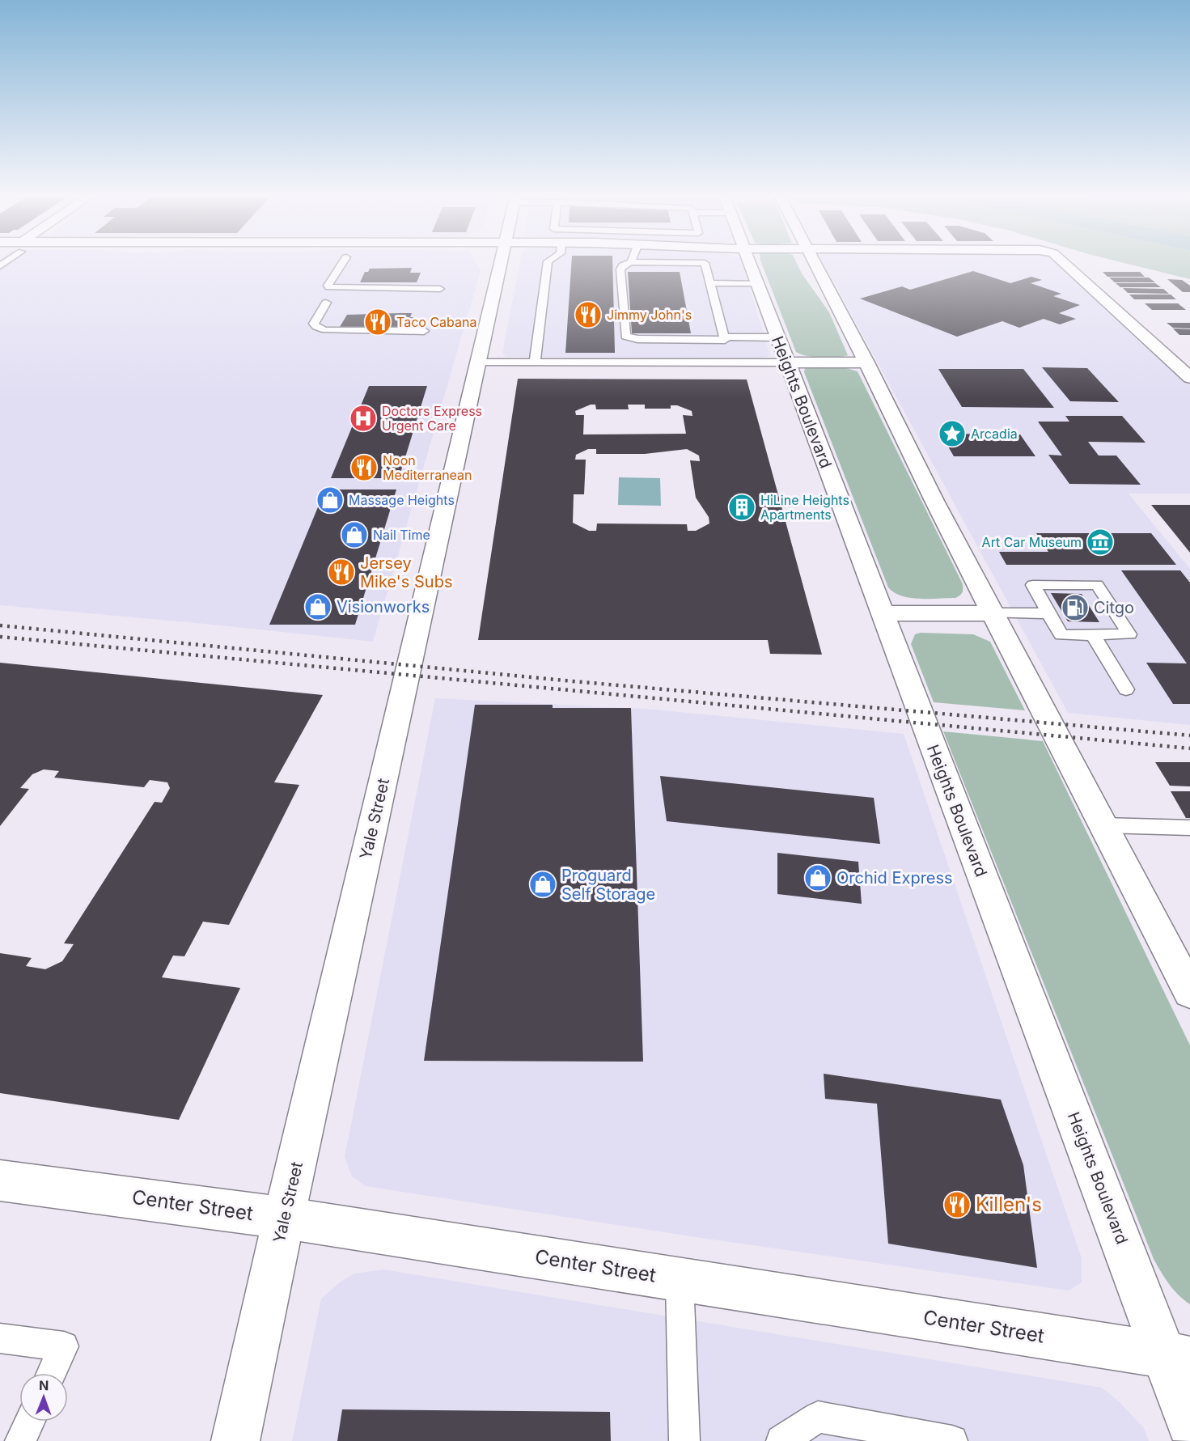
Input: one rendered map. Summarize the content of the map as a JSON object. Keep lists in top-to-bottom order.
{
  "streets": {
    "main road": ["Heights Boulevard", "Yale Street", "Center Street"]
  },
  "crossings": [
    ["Heights Boulevard", "Center Street"],
    ["Yale Street", "Center Street"]
  ],
  "places": {
    "restaurant": [
      "Jimmy John's",
      "Taco Cabana",
      "Noon Mediterranean",
      "Jersey Mike's Subs",
      "Killen's"
    ],
    "hospital": ["Doctors Express Urgent Care"],
    "place": ["Arcadia"],
    "shop": [
      "Massage Heights",
      "Nail Time",
      "Visionworks",
      "Orchid Express",
      "Proguard Self Storage"
    ],
    "building": ["HiLine Heights Apartments"],
    "museum": ["Art Car Museum"],
    "fuel station": ["Citgo"]
  },
  "north": "top"
}
